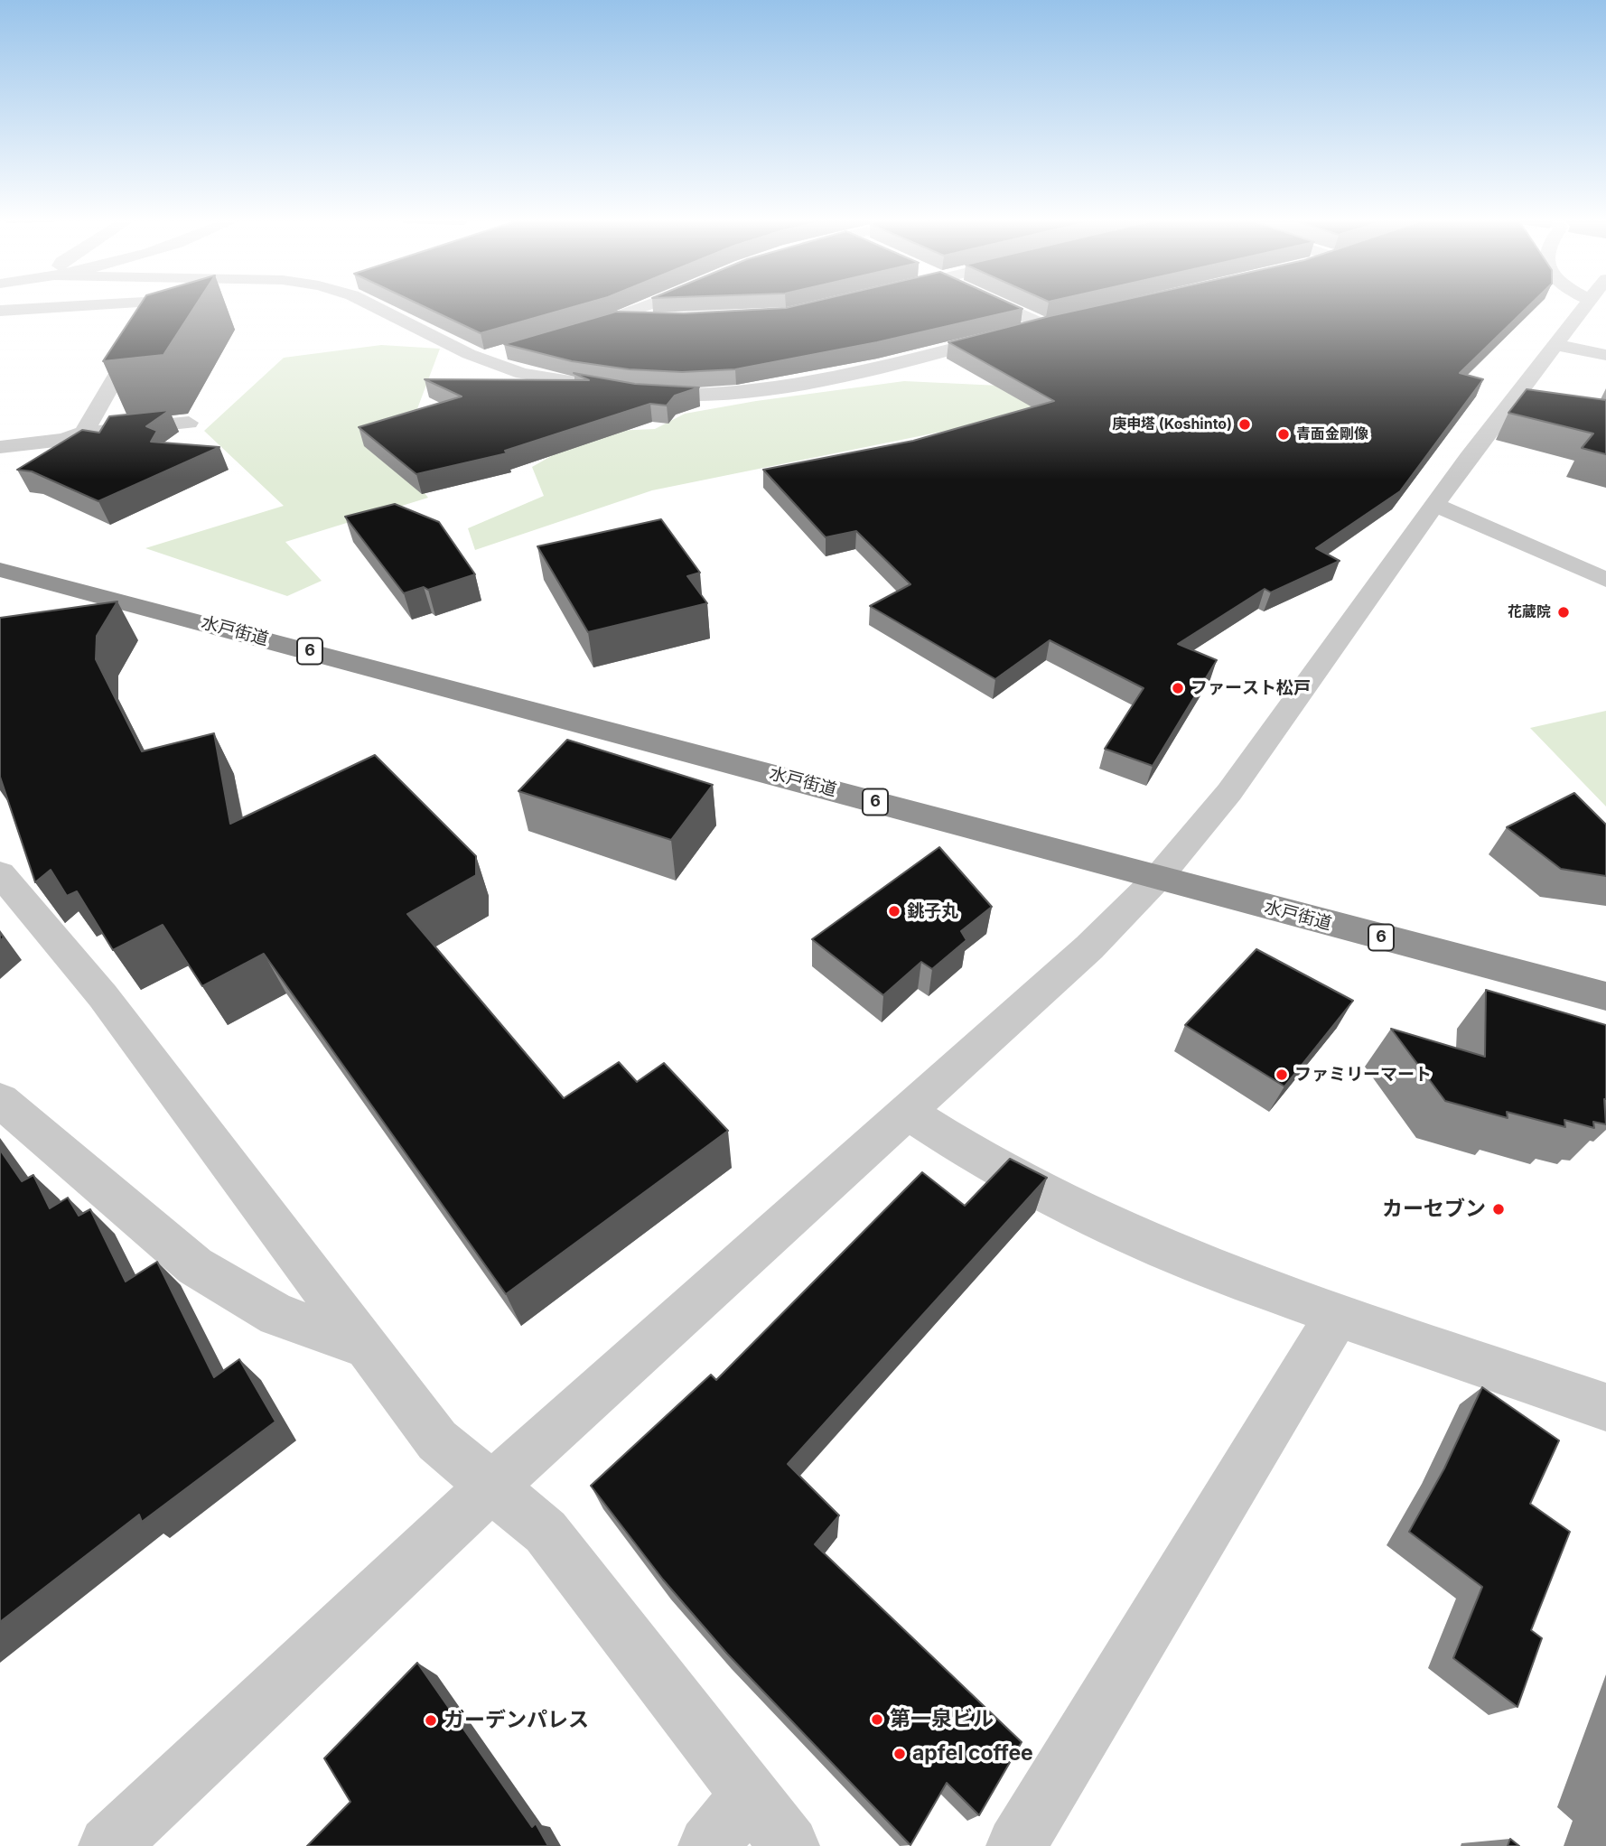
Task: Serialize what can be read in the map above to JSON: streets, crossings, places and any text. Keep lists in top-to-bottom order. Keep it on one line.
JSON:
{"streets":{"highway":["水戸街道","6"]},"places":["庚申塔 (Koshinto)","青面金剛像","花蔵院","ファースト松戸","銚子丸","ファミリーマート","カーセブン","第一泉ビル","ガーデンパレス","apfel coffee"]}
